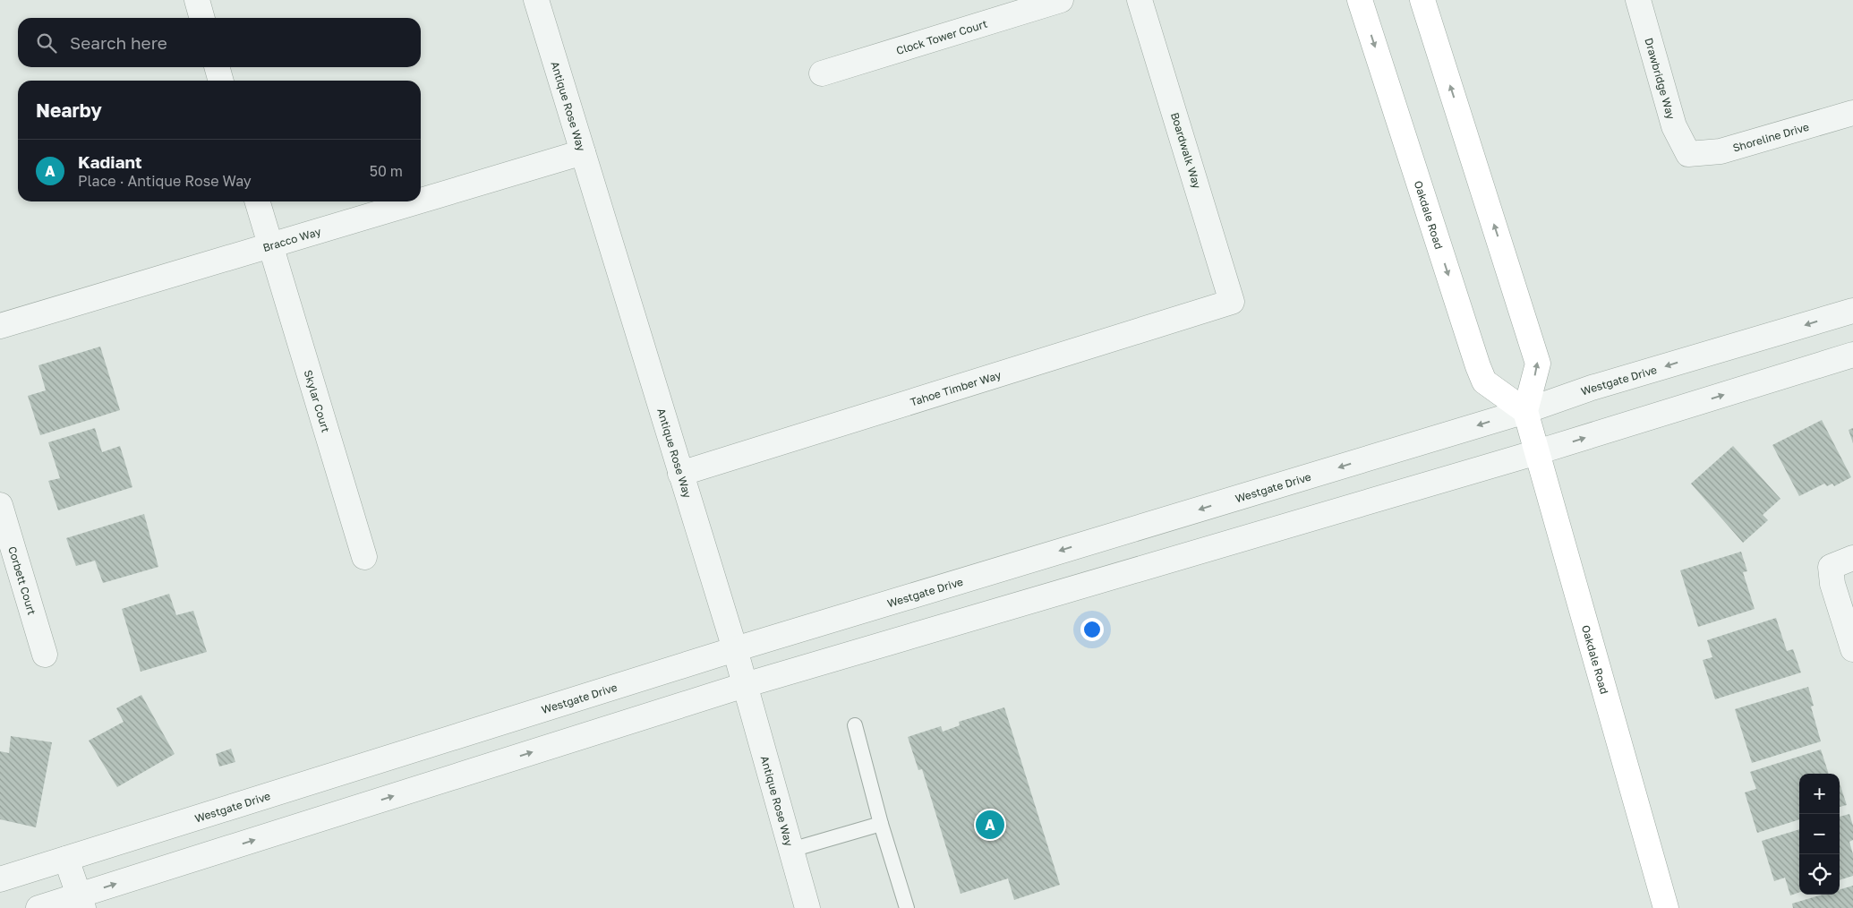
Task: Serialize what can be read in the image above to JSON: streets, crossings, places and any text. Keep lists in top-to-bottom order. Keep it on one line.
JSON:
{"streets":{"main road":["Oakdale Road"],"street":["Clock Tower Court","Drawbridge Way","Antique Rose Way","Shoreline Drive","Boardwalk Way","Bracco Way","Westgate Drive","Tahoe Timber Way","Skylar Court","Corbett Court"]},"crossings":[["Drawbridge Way","Shoreline Drive"],["Antique Rose Way","Bracco Way"],["Antique Rose Way","Westgate Drive"],["Antique Rose Way","Tahoe Timber Way"],["Boardwalk Way","Tahoe Timber Way"],["Oakdale Road","Westgate Drive"],["Bracco Way","Skylar Court"]],"page":{"search":"Search here","heading":"Nearby","list":[{"mark":"A","name":"Kadiant","note":"Place · Antique Rose Way","value":"50 m"}],"map_buttons":["+","−"],"pins":"A"}}
